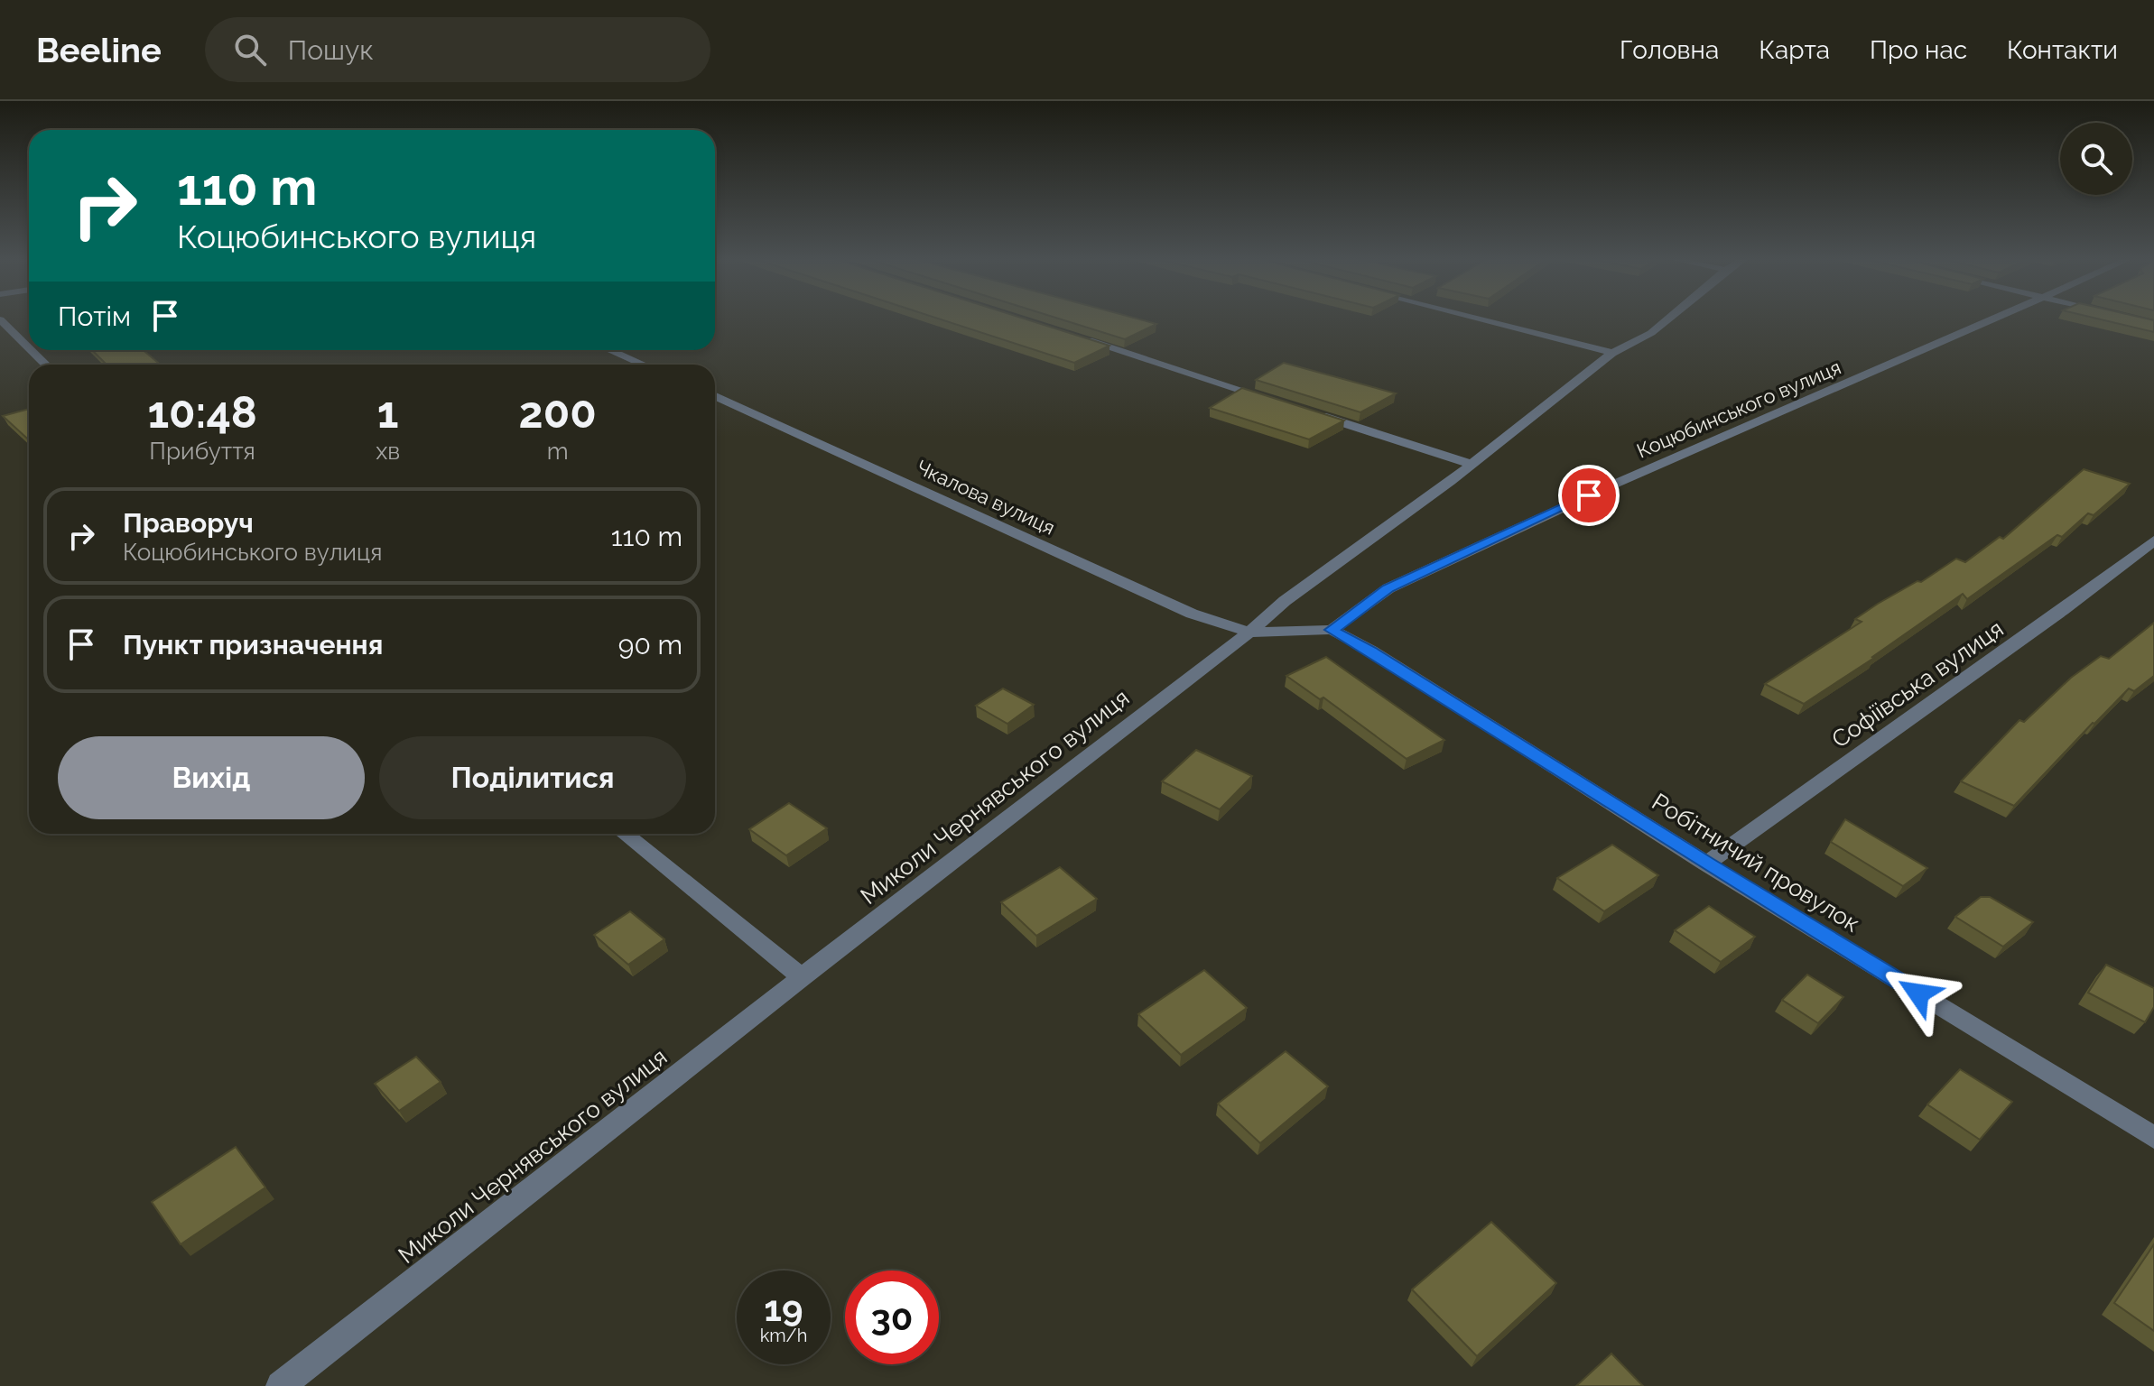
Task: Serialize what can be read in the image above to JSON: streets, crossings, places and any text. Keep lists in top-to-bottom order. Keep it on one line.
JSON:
{"streets":{"street":["Коцюбинського вулиця","Чкалова вулиця","Софіївська вулиця","Миколи Чернявського вулиця","Робітничий провулок"]},"crossings":[["Коцюбинського вулиця","Робітничий провулок"],["Чкалова вулиця","Миколи Чернявського вулиця"],["Софіївська вулиця","Робітничий провулок"]],"page":{"header":"Beeline","search":"Пошук","nav":["Головна","Карта","Про нас","Контакти"],"turn":["110 m","Коцюбинського вулиця"],"then":"Потім","eta":["10:48","Прибуття","1","хв","200","m"],"list":[{"name":"Праворуч","note":"Коцюбинського вулиця","value":"110 m"},{"name":"Пункт призначення","value":"90 m"}],"buttons":["Вихід","Поділитися"],"speed":"19 km/h","limit":"30"}}
